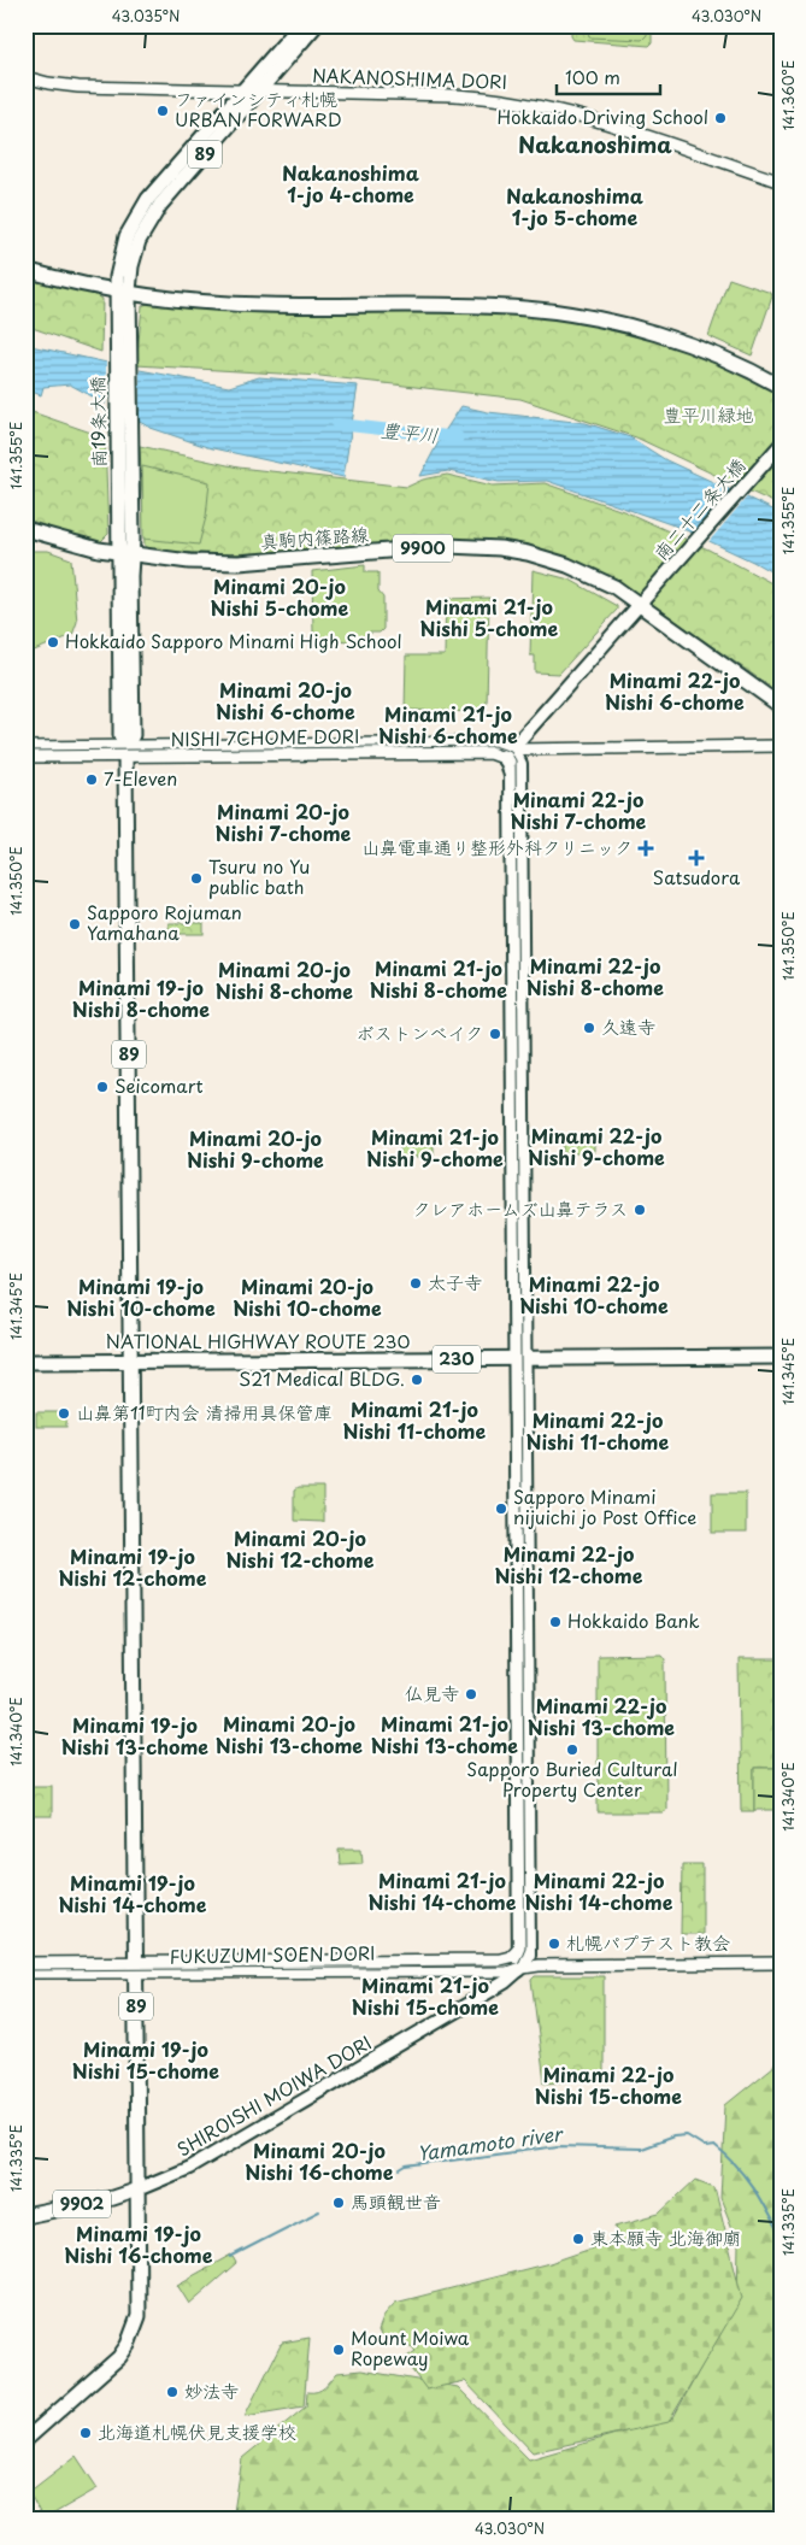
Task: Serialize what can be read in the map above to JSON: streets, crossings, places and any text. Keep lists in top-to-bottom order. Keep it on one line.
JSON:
{"streets":{"main road":["89","南19条大橋","南二十二条大橋","真駒内篠路線","9900","NATIONAL HIGHWAY ROUTE 230","230","SHIROISHI MOIWA DORI","9902"],"street":["NAKANOSHIMA DORI","NISHI 7CHOME DORI","FUKUZUMI SOEN DORI"]},"crossings":[["NAKANOSHIMA DORI","89"],["89","南19条大橋"],["89","真駒内篠路線"],["89","NISHI 7CHOME DORI"],["89","NATIONAL HIGHWAY ROUTE 230"],["89","FUKUZUMI SOEN DORI"],["89","SHIROISHI MOIWA DORI"],["89","9902"],["南19条大橋","真駒内篠路線"],["南二十二条大橋","真駒内篠路線"],["FUKUZUMI SOEN DORI","SHIROISHI MOIWA DORI"],["SHIROISHI MOIWA DORI","9902"]],"districts":["Nakanoshima","Nakanoshima 1-jo 4-chome","Nakanoshima 1-jo 5-chome","Minami 20-jo Nishi 5-chome","Minami 21-jo Nishi 5-chome","Minami 22-jo Nishi 6-chome","Minami 20-jo Nishi 6-chome","Minami 21-jo Nishi 6-chome","Minami 22-jo Nishi 7-chome","Minami 20-jo Nishi 7-chome","Minami 22-jo Nishi 8-chome","Minami 21-jo Nishi 8-chome","Minami 20-jo Nishi 8-chome","Minami 19-jo Nishi 8-chome","Minami 22-jo Nishi 9-chome","Minami 21-jo Nishi 9-chome","Minami 20-jo Nishi 9-chome","Minami 22-jo Nishi 10-chome","Minami 19-jo Nishi 10-chome","Minami 20-jo Nishi 10-chome","Minami 21-jo Nishi 11-chome","Minami 22-jo Nishi 11-chome","Minami 20-jo Nishi 12-chome","Minami 22-jo Nishi 12-chome","Minami 19-jo Nishi 12-chome","Minami 22-jo Nishi 13-chome","Minami 20-jo Nishi 13-chome","Minami 21-jo Nishi 13-chome","Minami 19-jo Nishi 13-chome","Minami 21-jo Nishi 14-chome","Minami 22-jo Nishi 14-chome","Minami 19-jo Nishi 14-chome","Minami 21-jo Nishi 15-chome","Minami 19-jo Nishi 15-chome","Minami 22-jo Nishi 15-chome","Minami 20-jo Nishi 16-chome","Minami 19-jo Nishi 16-chome"],"water":["豊平川","Yamamoto river"],"parks":["豊平川緑地"],"places":{"other":["ファインシティ札幌 URBAN FORWARD","Hokkaido Driving School","Hokkaido Sapporo Minami High School","7-Eleven","Tsuru no Yu public bath","Sapporo Rojuman Yamahana","久遠寺","ボストンベイク","Seicomart","クレアホームズ山鼻テラス","太子寺","S21 Medical BLDG.","山鼻第11町内会 清掃用具保管庫","Sapporo Minami nijuichi jo Post Office","Hokkaido Bank","仏見寺","Sapporo Buried Cultural Property Center","札幌パプテスト教会","馬頭観世音","東本願寺 北海御廟","Mount Moiwa Ropeway","妙法寺","北海道札幌伏見支援学校"],"health":["山鼻電車通り整形外科クリニック","Satsudora"]},"scale_bar":"100 m","coordinates":["43.035°N","43.030°N","141.360°E","141.355°E","141.350°E","141.345°E","141.340°E","141.335°E"]}
